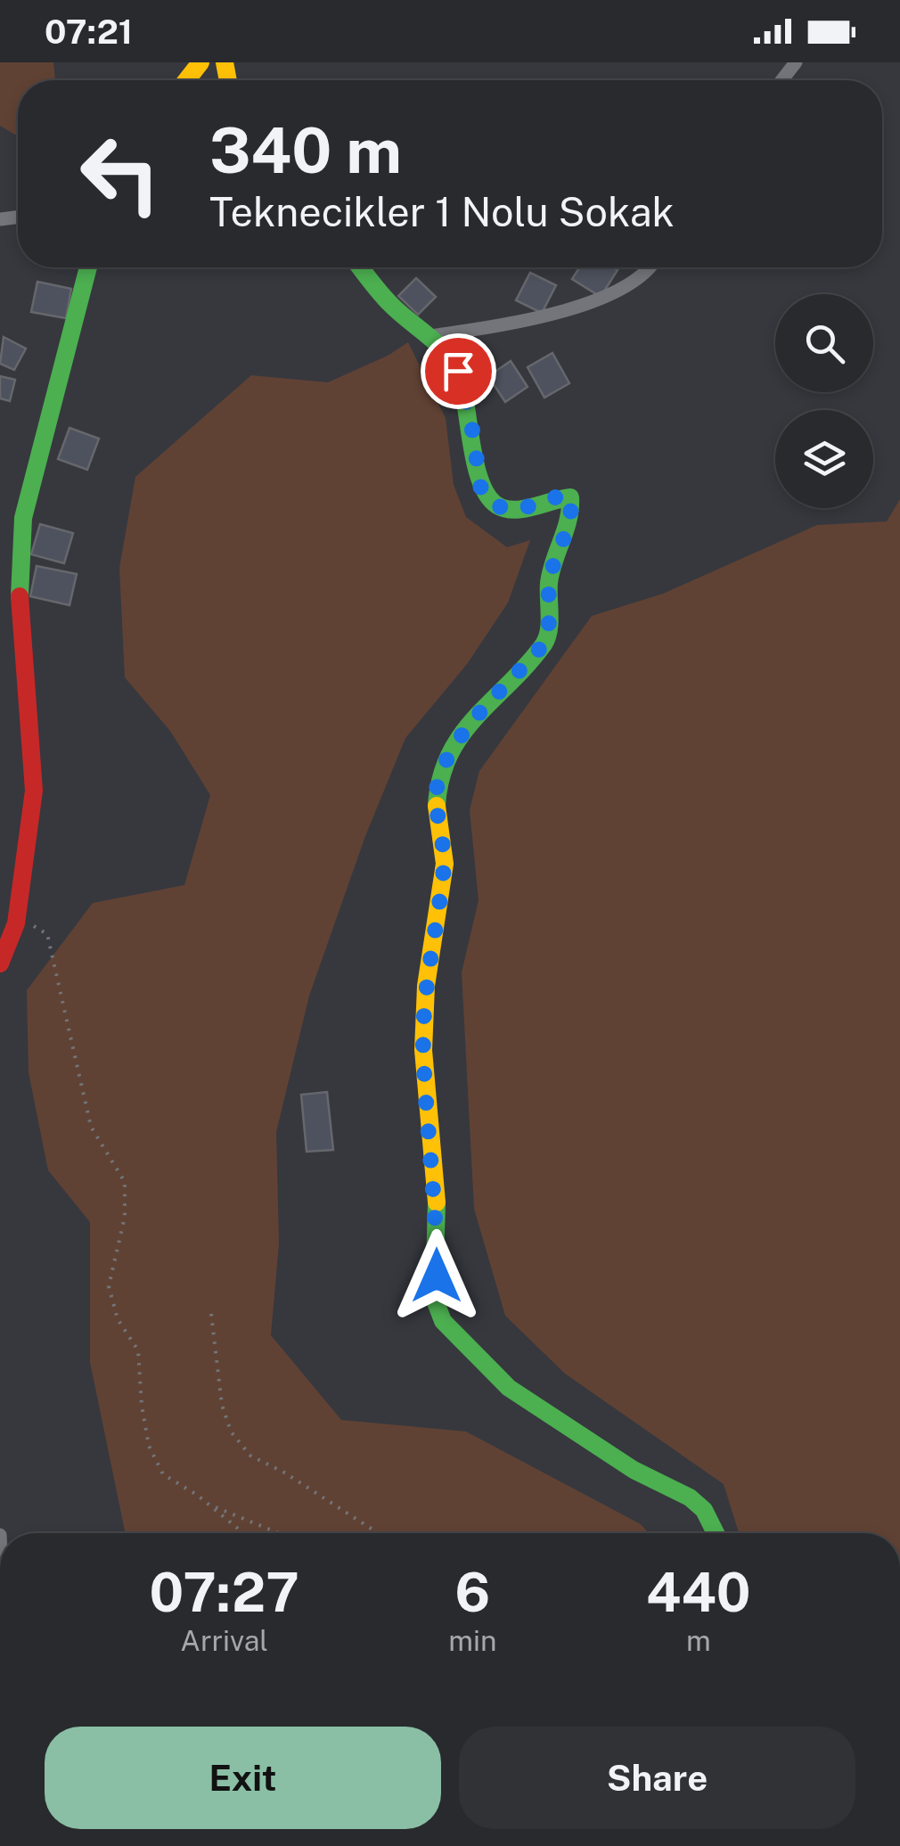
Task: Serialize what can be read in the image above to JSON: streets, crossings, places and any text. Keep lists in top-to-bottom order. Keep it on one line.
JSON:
{"page":{"status":"07:21","turn":["340 m","Teknecikler 1 Nolu Sokak"],"eta":["07:27","Arrival","6","min","440","m"],"buttons":["Exit","Share"]}}
